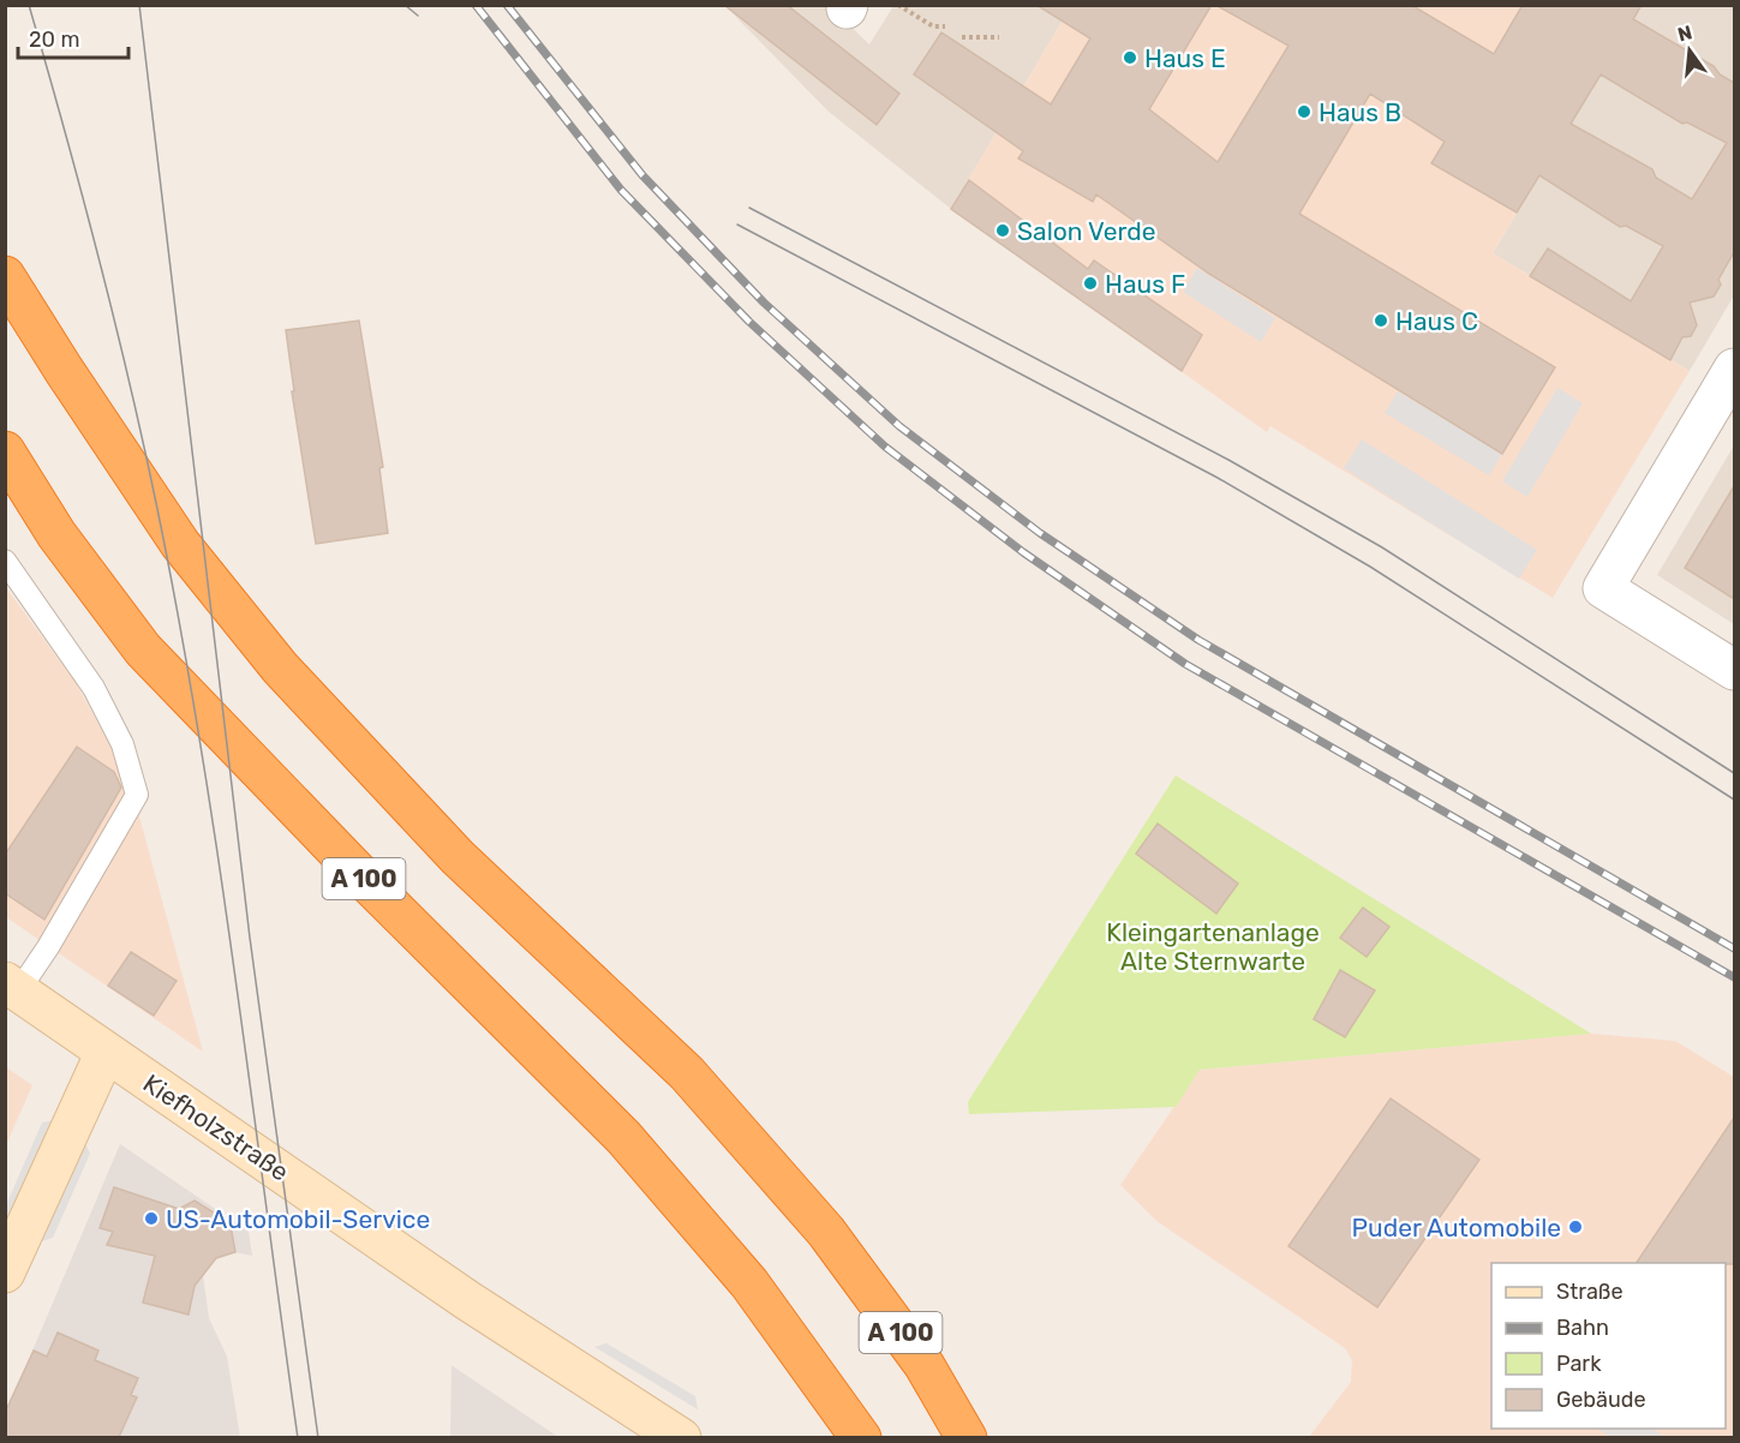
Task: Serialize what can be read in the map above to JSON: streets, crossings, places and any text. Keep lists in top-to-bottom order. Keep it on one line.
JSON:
{"streets":{"highway":["A 100"],"street":["Kiefholzstraße"]},"parks":["Kleingartenanlage Alte Sternwarte"],"places":["Haus E","Haus B","Salon Verde","Haus F","Haus C","US-Automobil-Service","Puder Automobile"],"legend":["Straße","Bahn","Park","Gebäude"],"scale_bar":"20 m","north":"top"}
